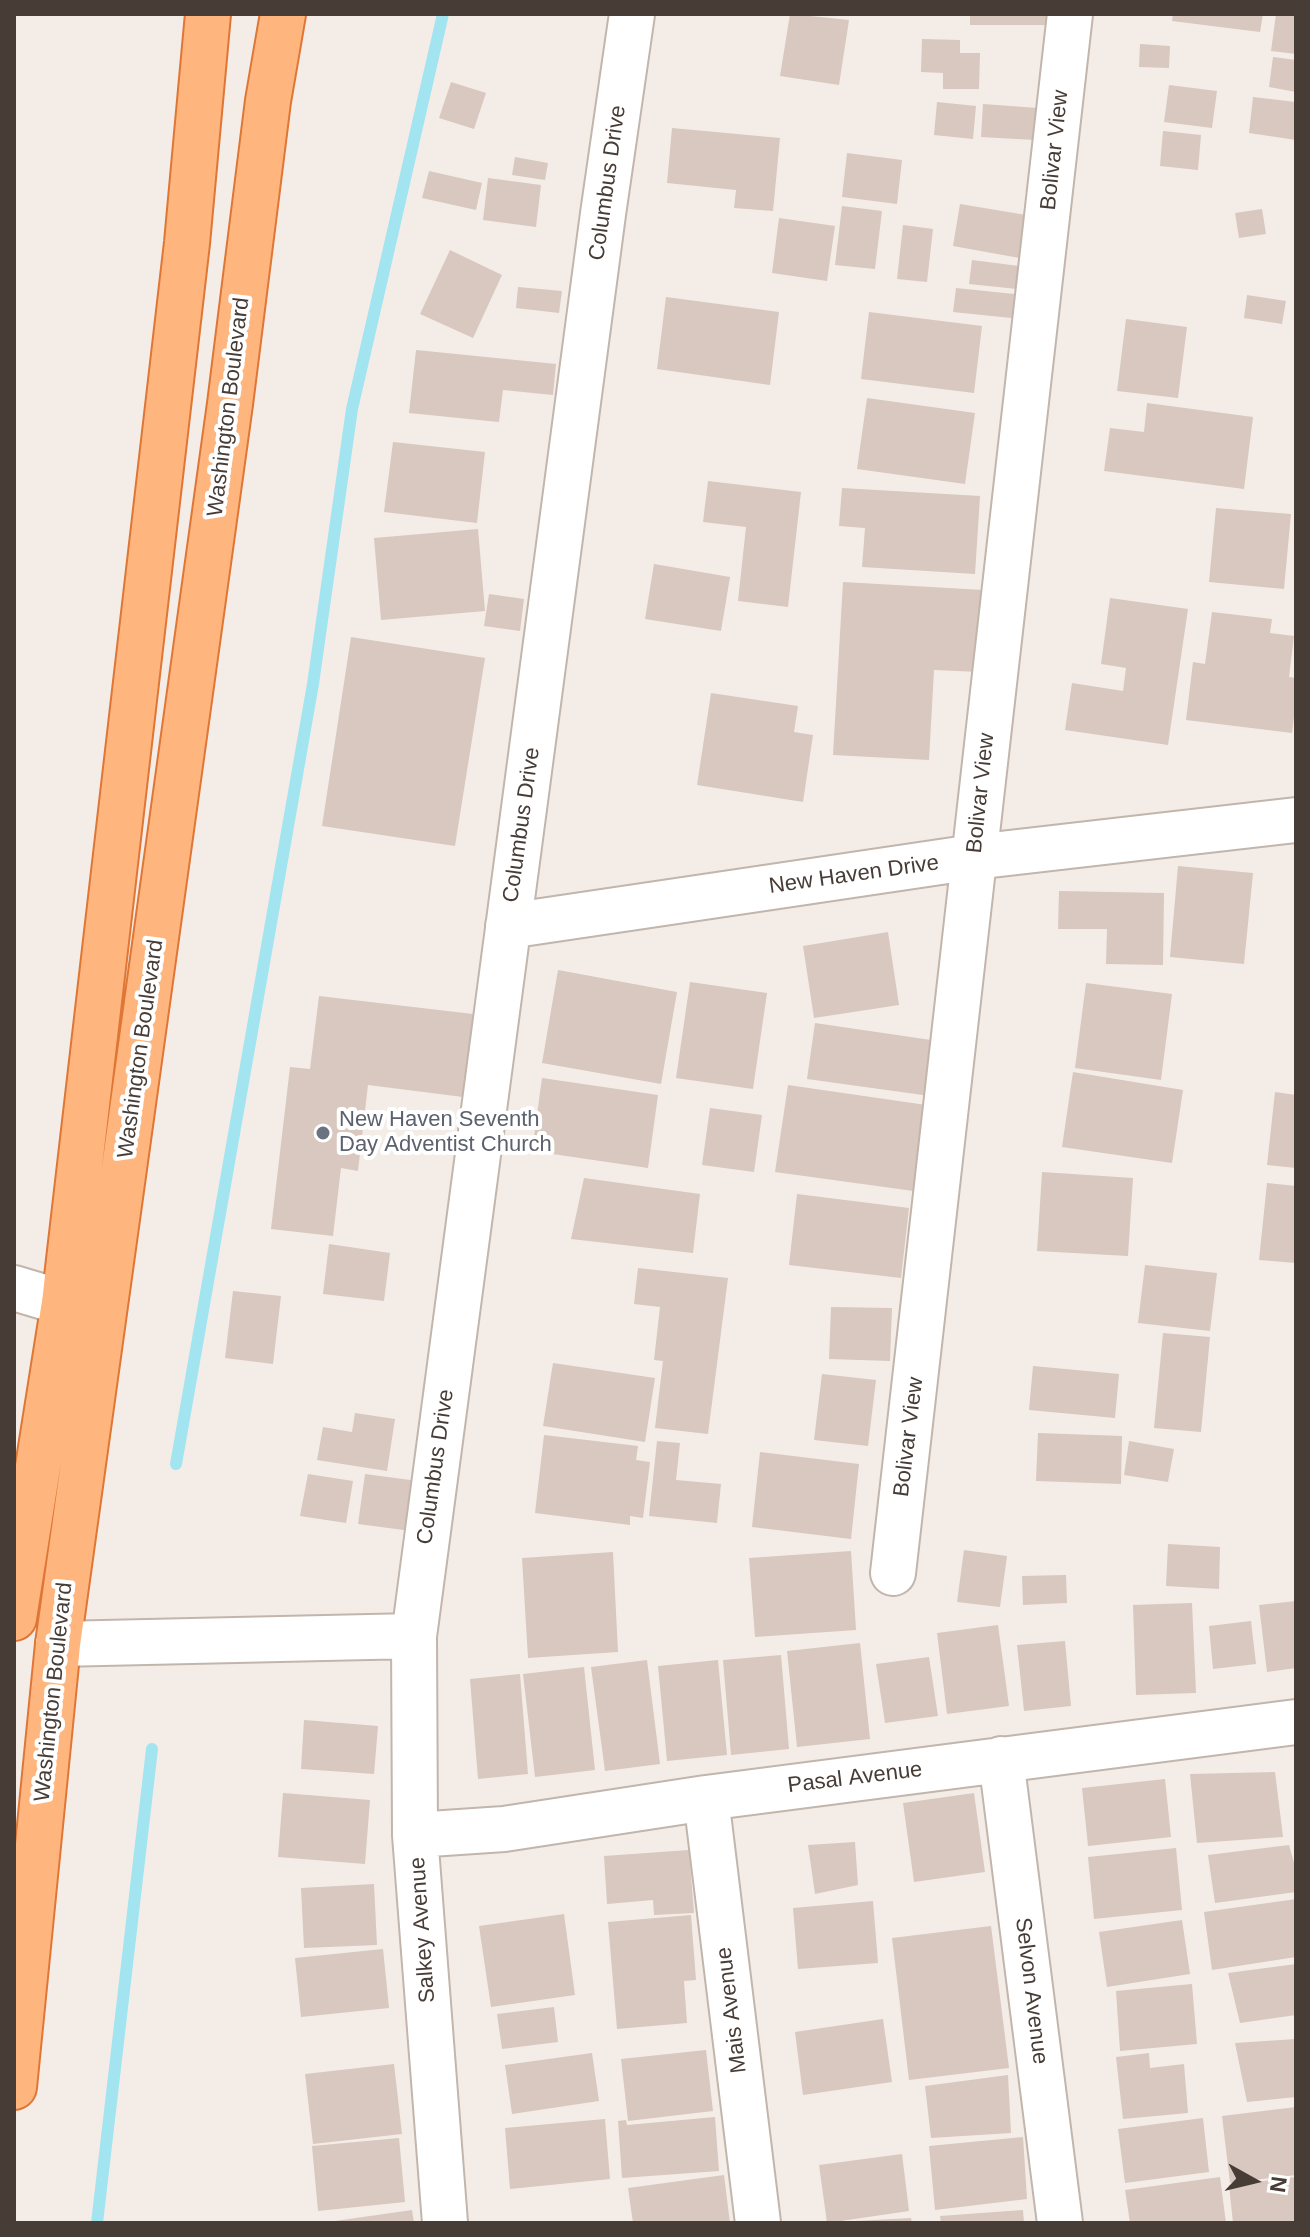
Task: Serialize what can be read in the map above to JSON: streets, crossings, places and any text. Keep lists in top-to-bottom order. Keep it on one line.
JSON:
{"streets":{"highway":["Washington Boulevard"],"street":["Bolivar View","Columbus Drive","New Haven Drive","Pasal Avenue","Salkey Avenue","Selvon Avenue","Mais Avenue"]},"crossings":[["Bolivar View","New Haven Drive"],["Columbus Drive","New Haven Drive"],["Columbus Drive","Salkey Avenue"],["Pasal Avenue","Salkey Avenue"],["Pasal Avenue","Selvon Avenue"],["Pasal Avenue","Mais Avenue"]],"places":["New Haven Seventh Day Adventist Church"],"north":"right"}
